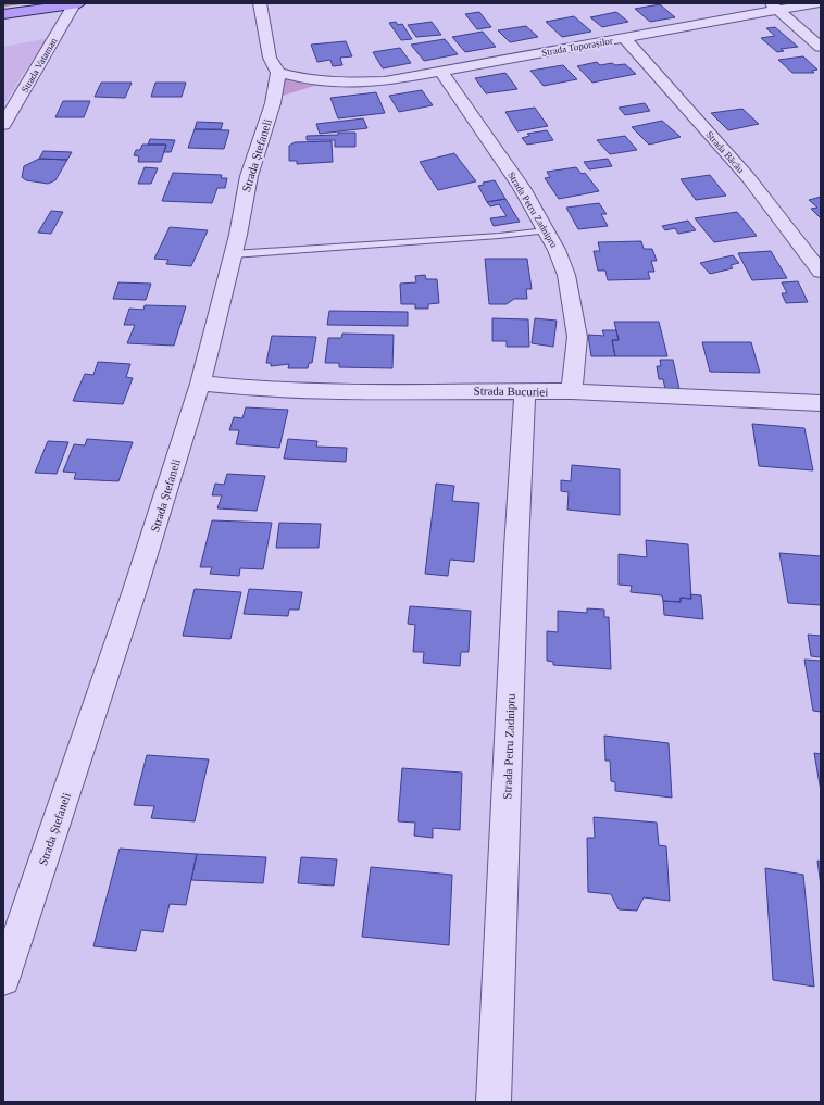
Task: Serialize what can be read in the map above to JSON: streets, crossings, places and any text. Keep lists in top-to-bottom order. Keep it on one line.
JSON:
{"streets":{"street":["Strada Toporașilor","Strada Vataman","Strada Băcău","Strada Ștefaneli","Strada Petru Zadnipru","Strada Bucuriei"]},"crossings":[["Strada Toporașilor","Strada Băcău"],["Strada Toporașilor","Strada Ștefaneli"],["Strada Toporașilor","Strada Petru Zadnipru"],["Strada Ștefaneli","Strada Bucuriei"],["Strada Petru Zadnipru","Strada Bucuriei"]]}
